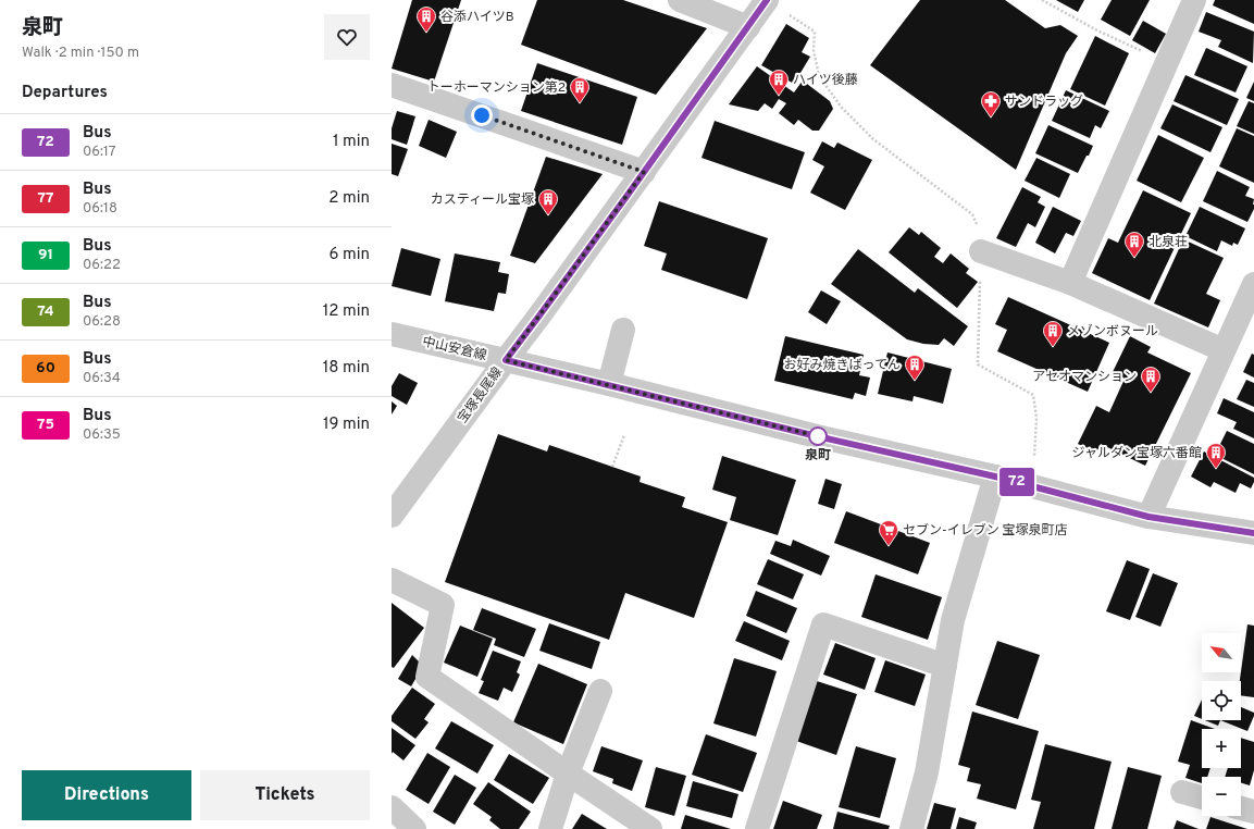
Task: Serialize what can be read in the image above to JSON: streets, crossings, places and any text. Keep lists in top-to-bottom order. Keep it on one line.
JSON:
{"streets":{"street":["中山安倉線","宝塚長尾線"]},"crossings":[["中山安倉線","宝塚長尾線"]],"places":{"building":["谷添ハイツB","ハイツ後藤","トーホーマンション第2","カスティール宝塚","北泉荘","メゾンボヌール","お好み焼きばってん","アセオマンション","ジャルダン宝塚六番館"],"pharmacy":["サンドラッグ"],"other":["泉町"],"supermarket":["セブン-イレブン 宝塚泉町店"]},"lines":["bus line 72"],"north":"top left","page":{"heading":[["泉町","Walk · 2 min · 150 m"],"Departures"],"on_map":"72","list":[{"mark":"72","name":"Bus","note":"06:17","value":"1 min"},{"mark":"77","name":"Bus","note":"06:18","value":"2 min"},{"mark":"91","name":"Bus","note":"06:22","value":"6 min"},{"mark":"74","name":"Bus","note":"06:28","value":"12 min"},{"mark":"60","name":"Bus","note":"06:34","value":"18 min"},{"mark":"75","name":"Bus","note":"06:35","value":"19 min"}],"map_buttons":["+","−"],"buttons":["Directions","Tickets"]}}
